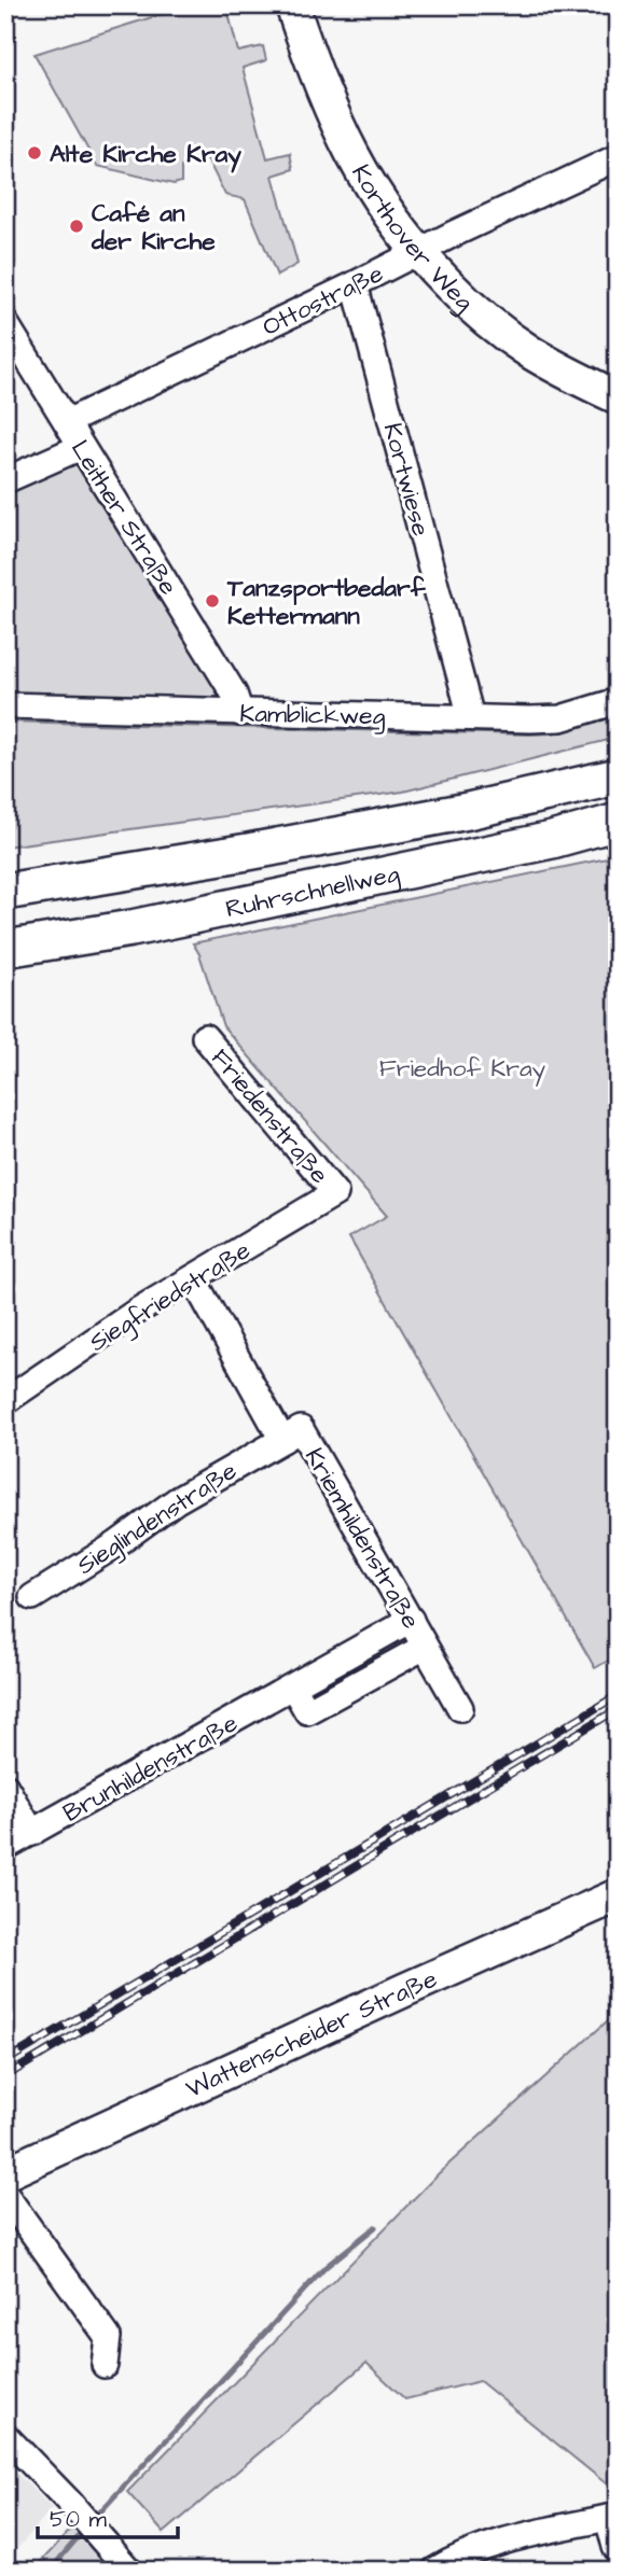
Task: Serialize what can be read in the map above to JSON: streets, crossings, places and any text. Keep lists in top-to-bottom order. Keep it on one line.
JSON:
{"streets":{"highway":["Ruhrschnellweg"],"main road":["Korthover Weg","Wattenscheider Straße"],"street":["Ottostraße","Kortwiese","Leither Straße","Kamblickweg","Friedenstraße","Siegfriedstraße","Sieglindenstraße","Kriemhildenstraße","Brunhildenstraße"]},"crossings":[["Korthover Weg","Ottostraße"],["Ottostraße","Kortwiese"],["Ottostraße","Leither Straße"],["Kortwiese","Kamblickweg"],["Leither Straße","Kamblickweg"],["Friedenstraße","Siegfriedstraße"],["Siegfriedstraße","Kriemhildenstraße"],["Sieglindenstraße","Kriemhildenstraße"],["Kriemhildenstraße","Brunhildenstraße"]],"parks":["Friedhof Kray"],"places":["Alte Kirche Kray","Café an der Kirche","Tanzsportbedarf Kettermann"],"scale_bar":"50 m"}
